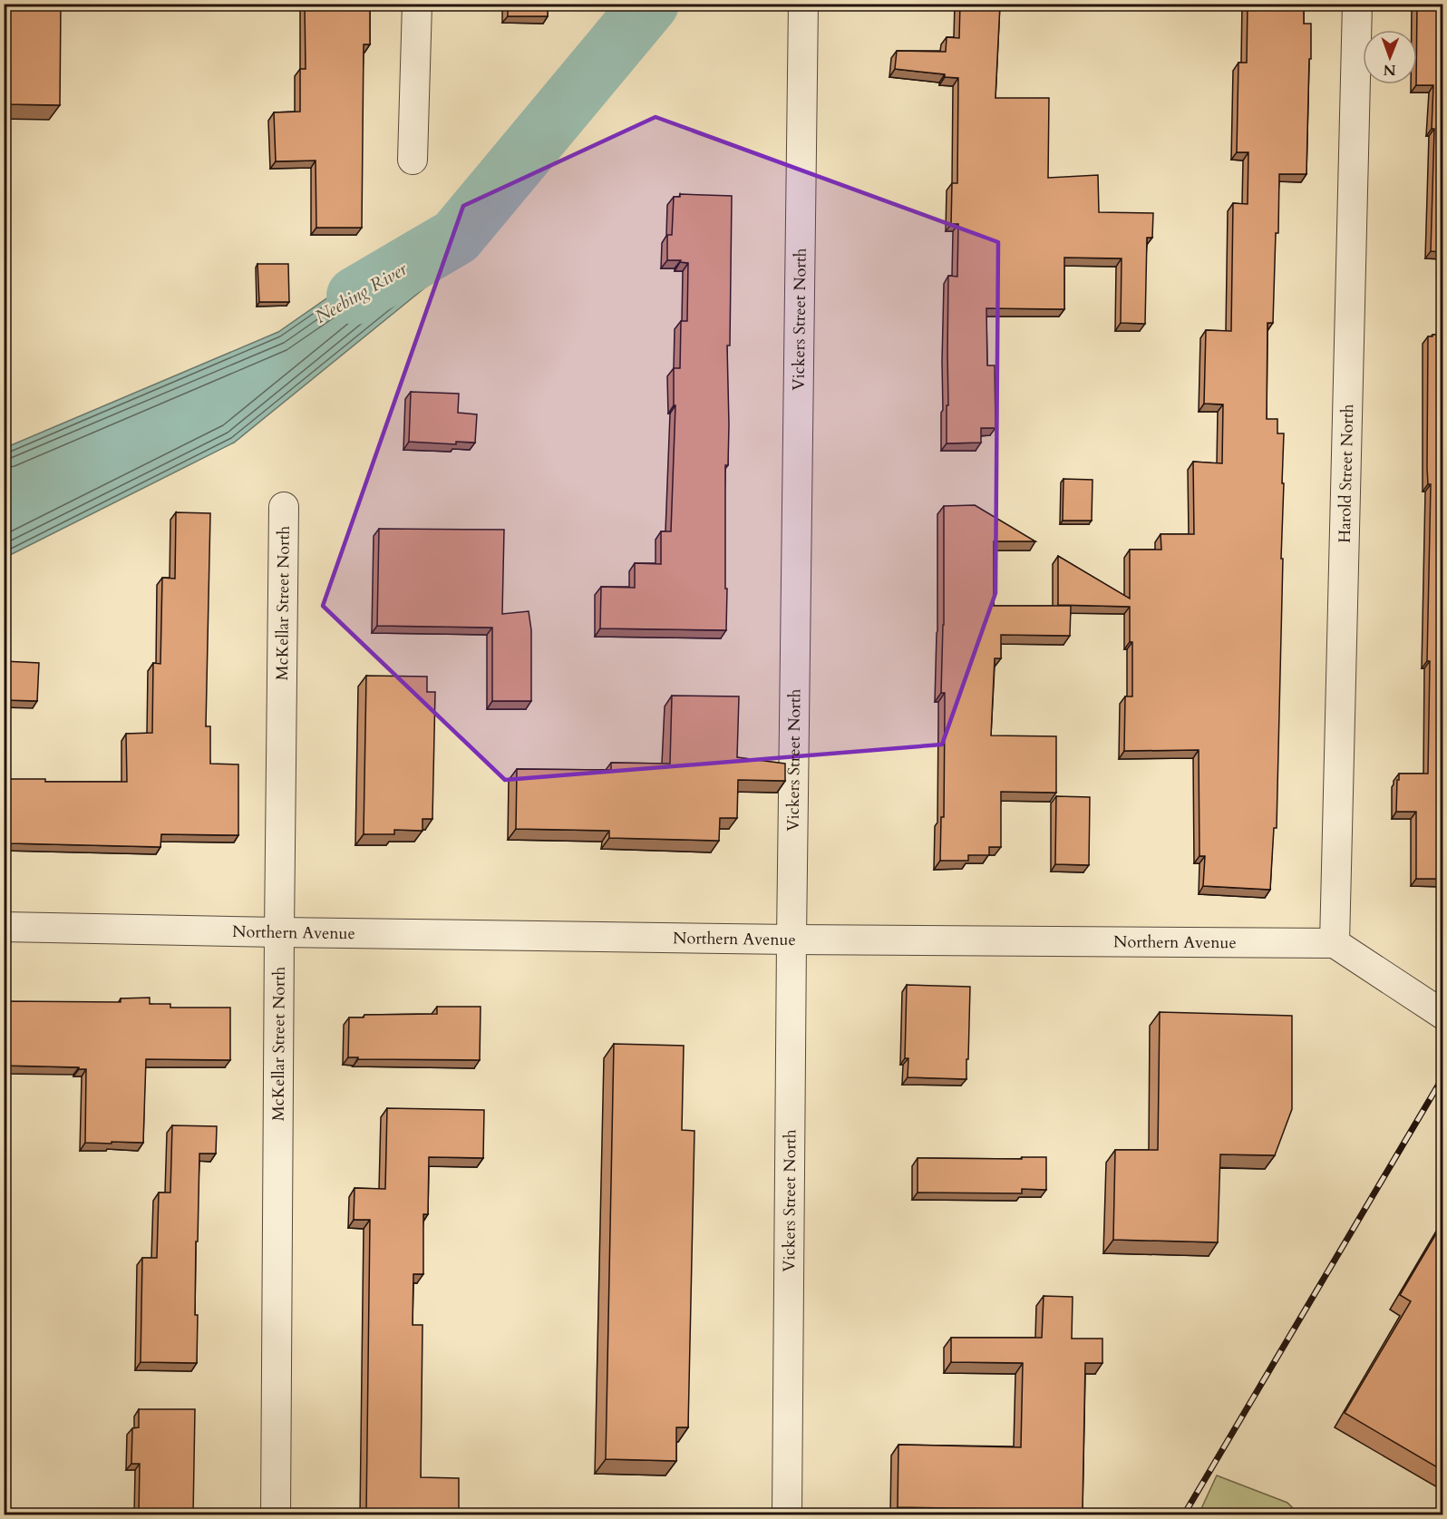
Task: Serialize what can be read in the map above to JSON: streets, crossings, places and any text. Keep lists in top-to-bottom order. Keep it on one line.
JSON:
{"streets":{"street":["Vickers Street North","Harold Street North","McKellar Street North","Northern Avenue"]},"crossings":[["Vickers Street North","Northern Avenue"],["Harold Street North","Northern Avenue"],["McKellar Street North","Northern Avenue"]],"water":["Neebing River"],"north":"bottom"}
